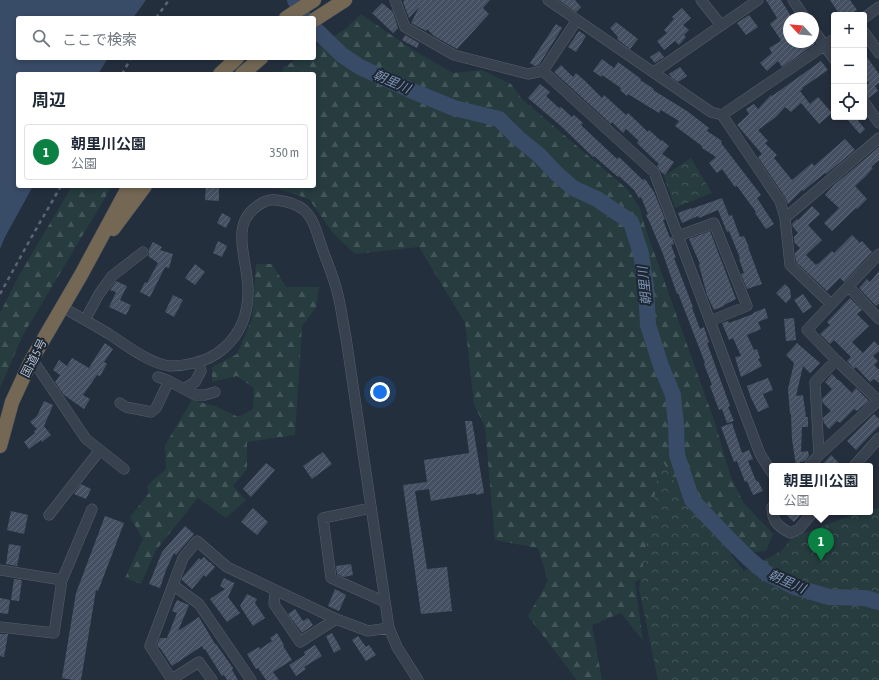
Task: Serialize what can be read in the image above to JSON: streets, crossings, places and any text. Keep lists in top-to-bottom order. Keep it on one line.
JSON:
{"streets":{"highway":["国道5号"]},"water":["朝里川"],"north":"top left","page":{"map_buttons":["+","−"],"search":"ここで検索","heading":"周辺","list":[{"mark":"1","name":"朝里川公園","note":"公園","value":"350 m"}],"popup":["朝里川公園","公園"],"pins":"1"}}
